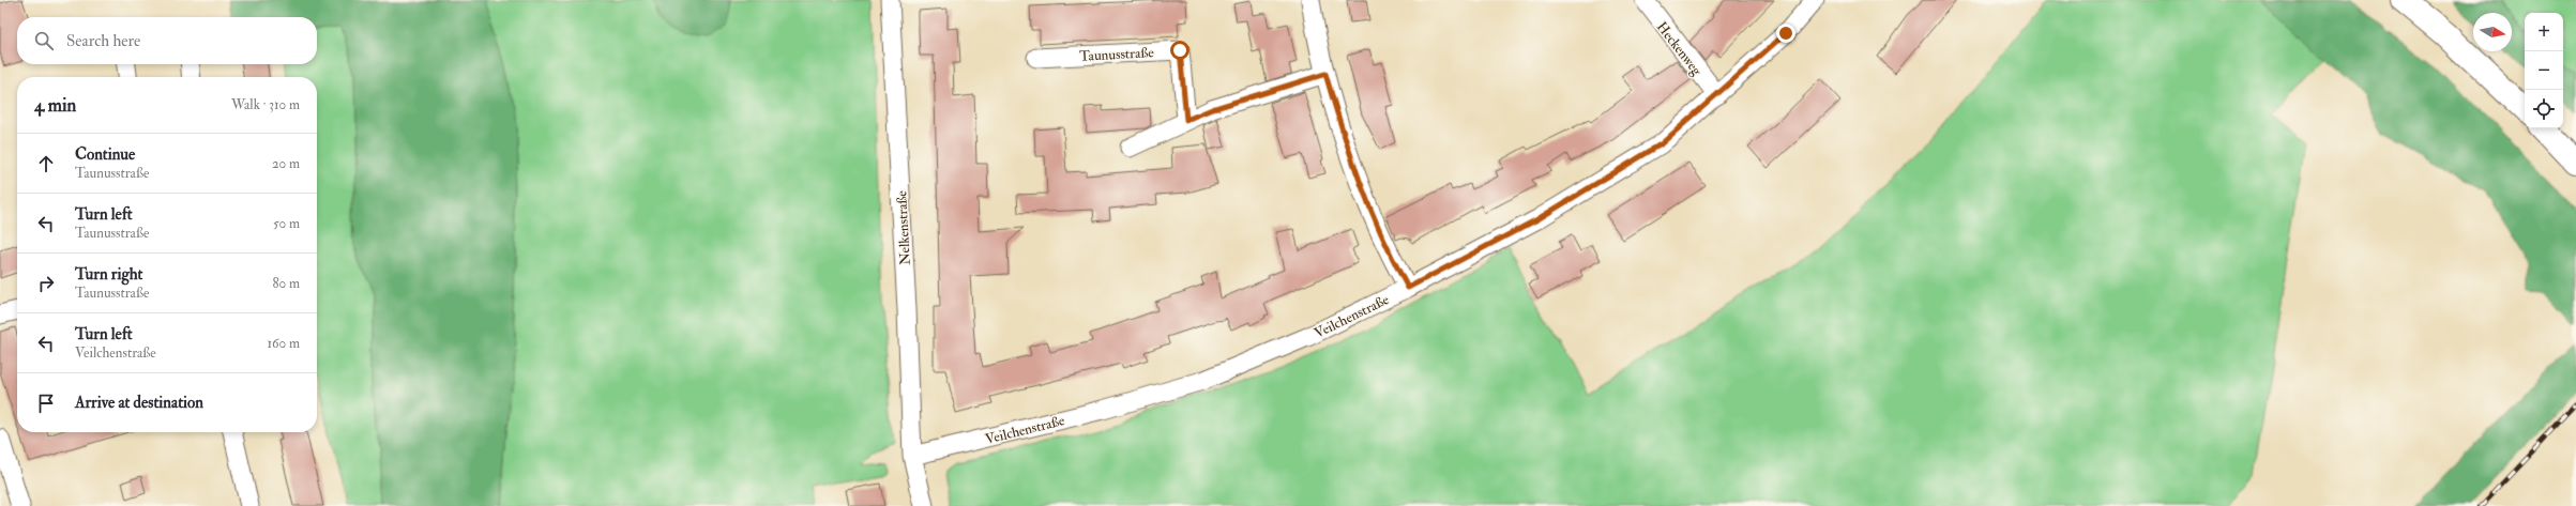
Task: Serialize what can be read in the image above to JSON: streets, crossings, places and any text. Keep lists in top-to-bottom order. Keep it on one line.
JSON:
{"streets":{"street":["Heckenweg","Taunusstraße","Nelkenstraße","Veilchenstraße"]},"crossings":[["Heckenweg","Veilchenstraße"],["Nelkenstraße","Veilchenstraße"]],"north":"right","page":{"map_buttons":["+","−"],"search":"Search here","heading":["4 min","Walk · 310 m"],"list":[["Continue","Taunusstraße","20 m"],["Turn left","Taunusstraße","50 m"],["Turn right","Taunusstraße","80 m"],["Turn left","Veilchenstraße","160 m"],"Arrive at destination"]}}
